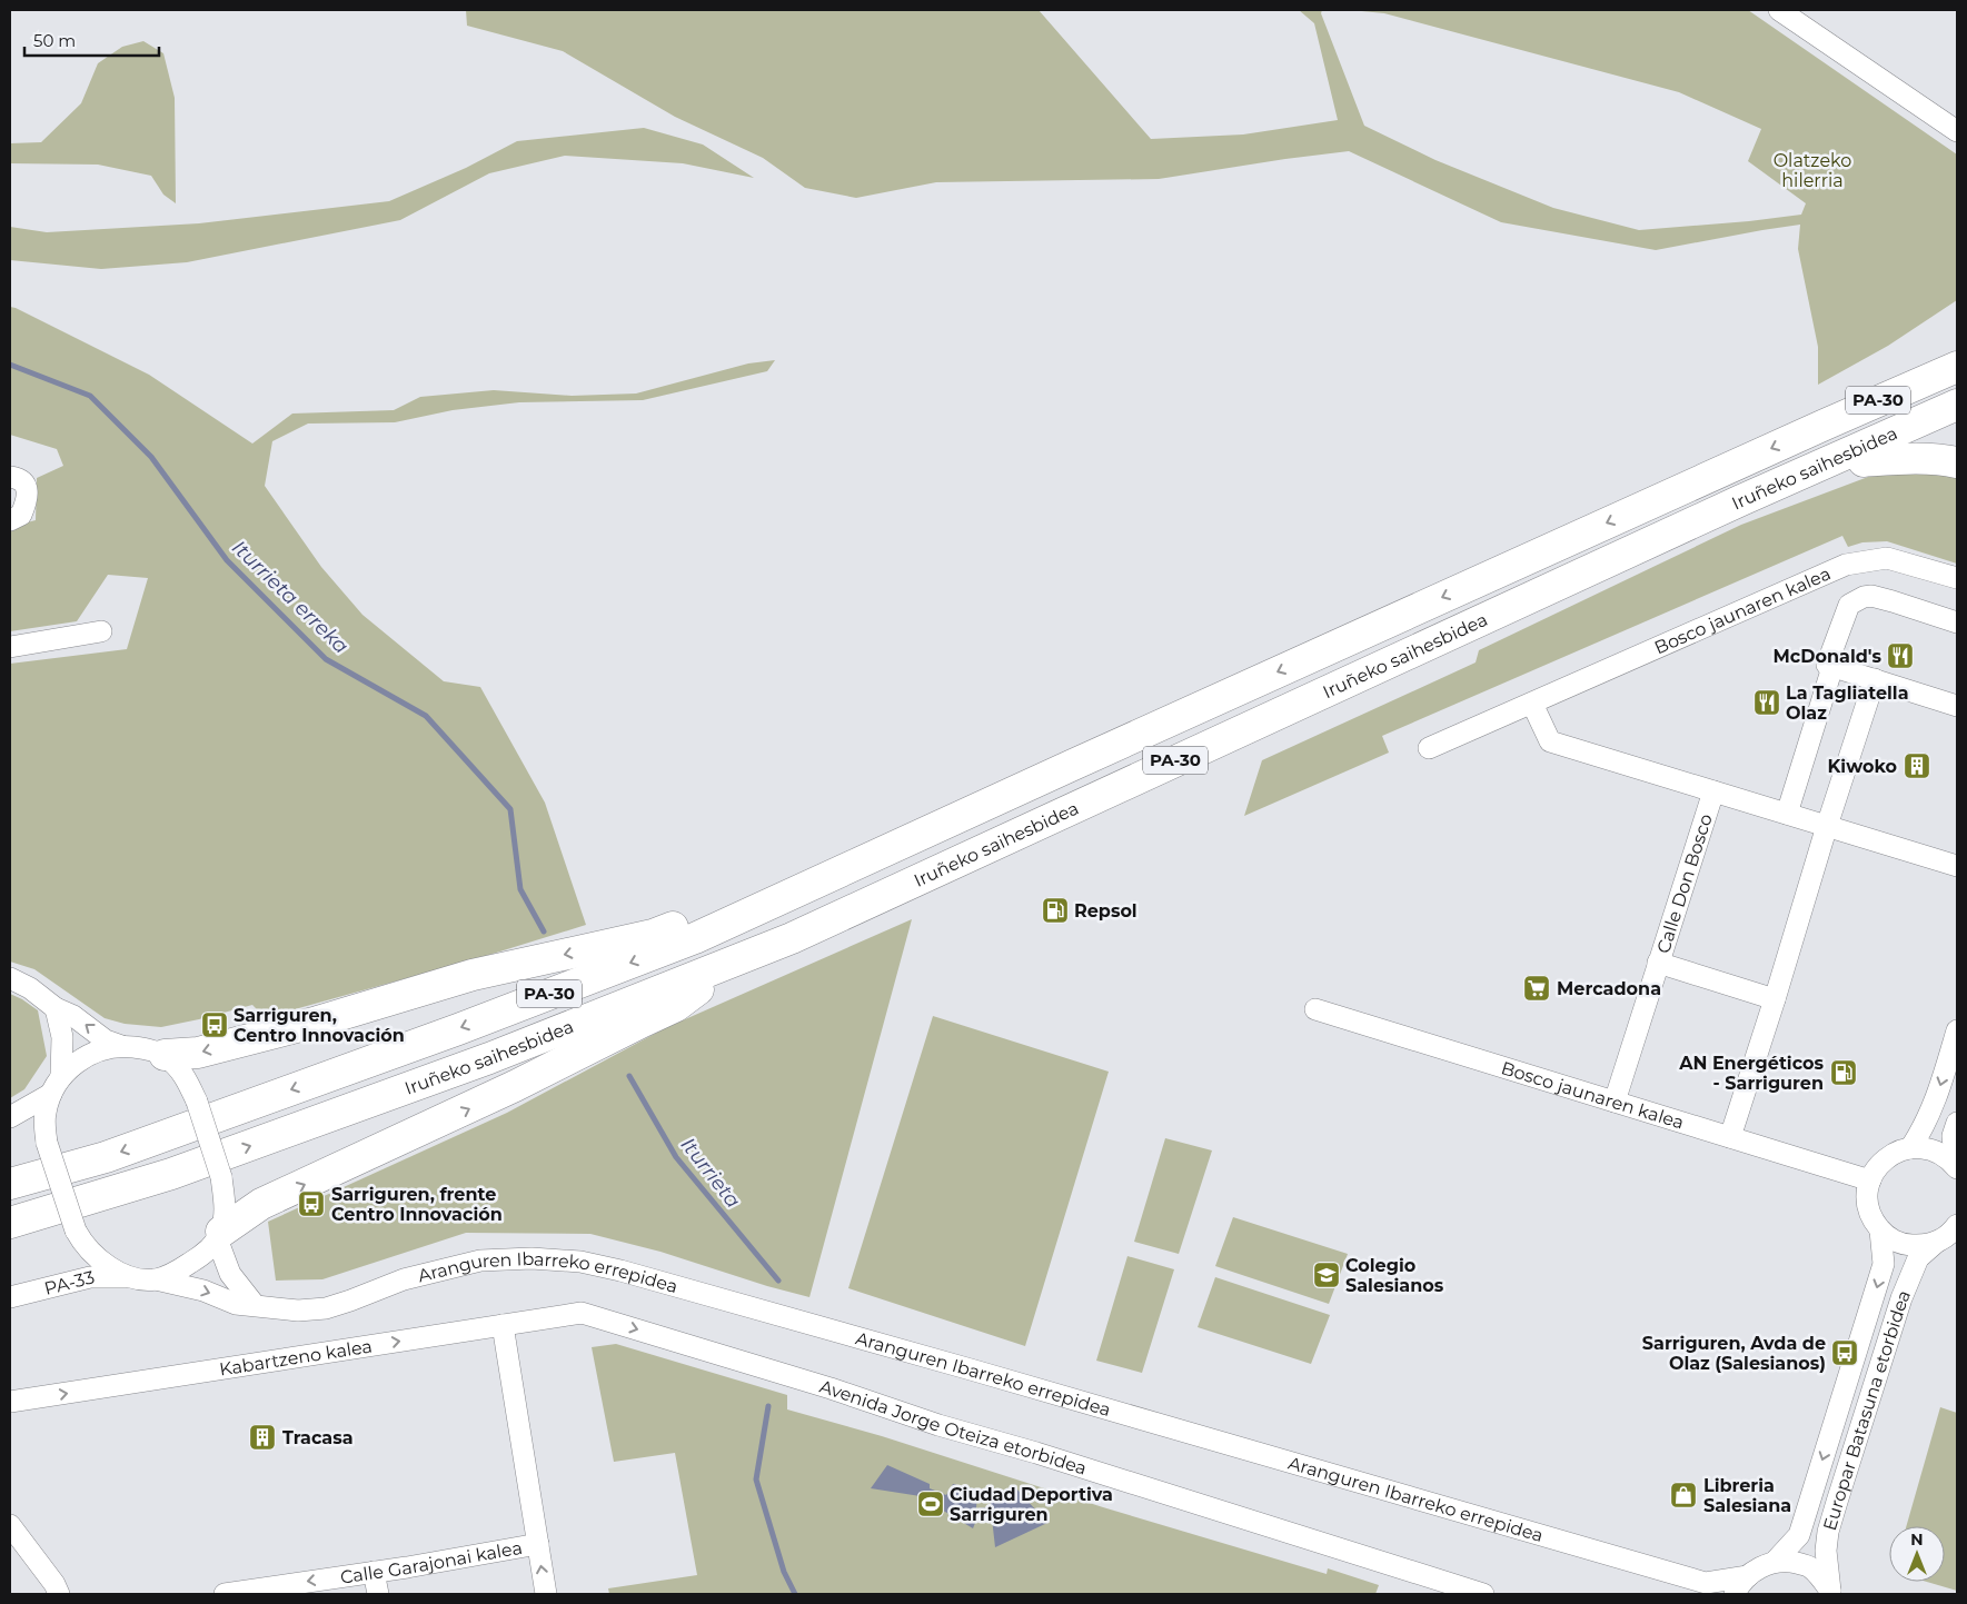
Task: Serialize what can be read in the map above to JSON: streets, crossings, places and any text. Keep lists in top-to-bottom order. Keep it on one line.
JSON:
{"streets":{"highway":["PA-30","Iruñeko saihesbidea"],"street":["Bosco jaunaren kalea","Calle Don Bosco","PA-33","Aranguren Ibarreko errepidea","Kabartzeno kalea","Europar Batasuna etorbidea","Avenida Jorge Oteiza etorbidea","Calle Garajonai kalea"]},"crossings":[["Bosco jaunaren kalea","Calle Don Bosco"],["PA-33","Aranguren Ibarreko errepidea"],["Kabartzeno kalea","Avenida Jorge Oteiza etorbidea"],["Kabartzeno kalea","Calle Garajonai kalea"]],"one_way":["Kabartzeno kalea","Avenida Jorge Oteiza etorbidea"],"water":["Iturrieta erreka","Iturrieta"],"parks":["Olatzeko hilerria"],"places":{"restaurant":["McDonald's","La Tagliatella Olaz"],"building":["Kiwoko","Tracasa"],"fuel station":["Repsol","AN Energéticos - Sarriguren"],"supermarket":["Mercadona"],"bus stop":["Sarriguren, Centro Innovación","Sarriguren, frente Centro Innovación","Sarriguren, Avda de Olaz (Salesianos)"],"school or university":["Colegio Salesianos"],"shop":["Libreria Salesiana"],"sports":["Ciudad Deportiva Sarriguren"]},"scale_bar":"50 m","north":"top"}
